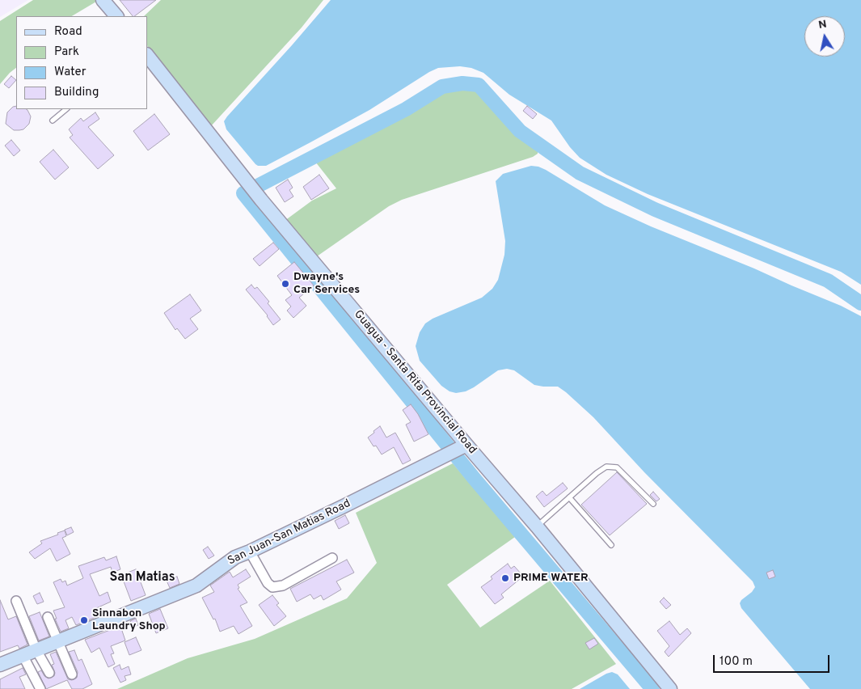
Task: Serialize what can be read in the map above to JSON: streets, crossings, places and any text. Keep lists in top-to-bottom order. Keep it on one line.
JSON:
{"streets":{"main road":["Guagua - Santa Rita Provincial Road","San Juan-San Matias Road"]},"crossings":[["Guagua - Santa Rita Provincial Road","San Juan-San Matias Road"]],"districts":["San Matias"],"places":["Dwayne's Car Services","PRIME WATER","Sinnabon Laundry Shop"],"legend":["Road","Park","Water","Building"],"scale_bar":"100 m","north":"top"}
